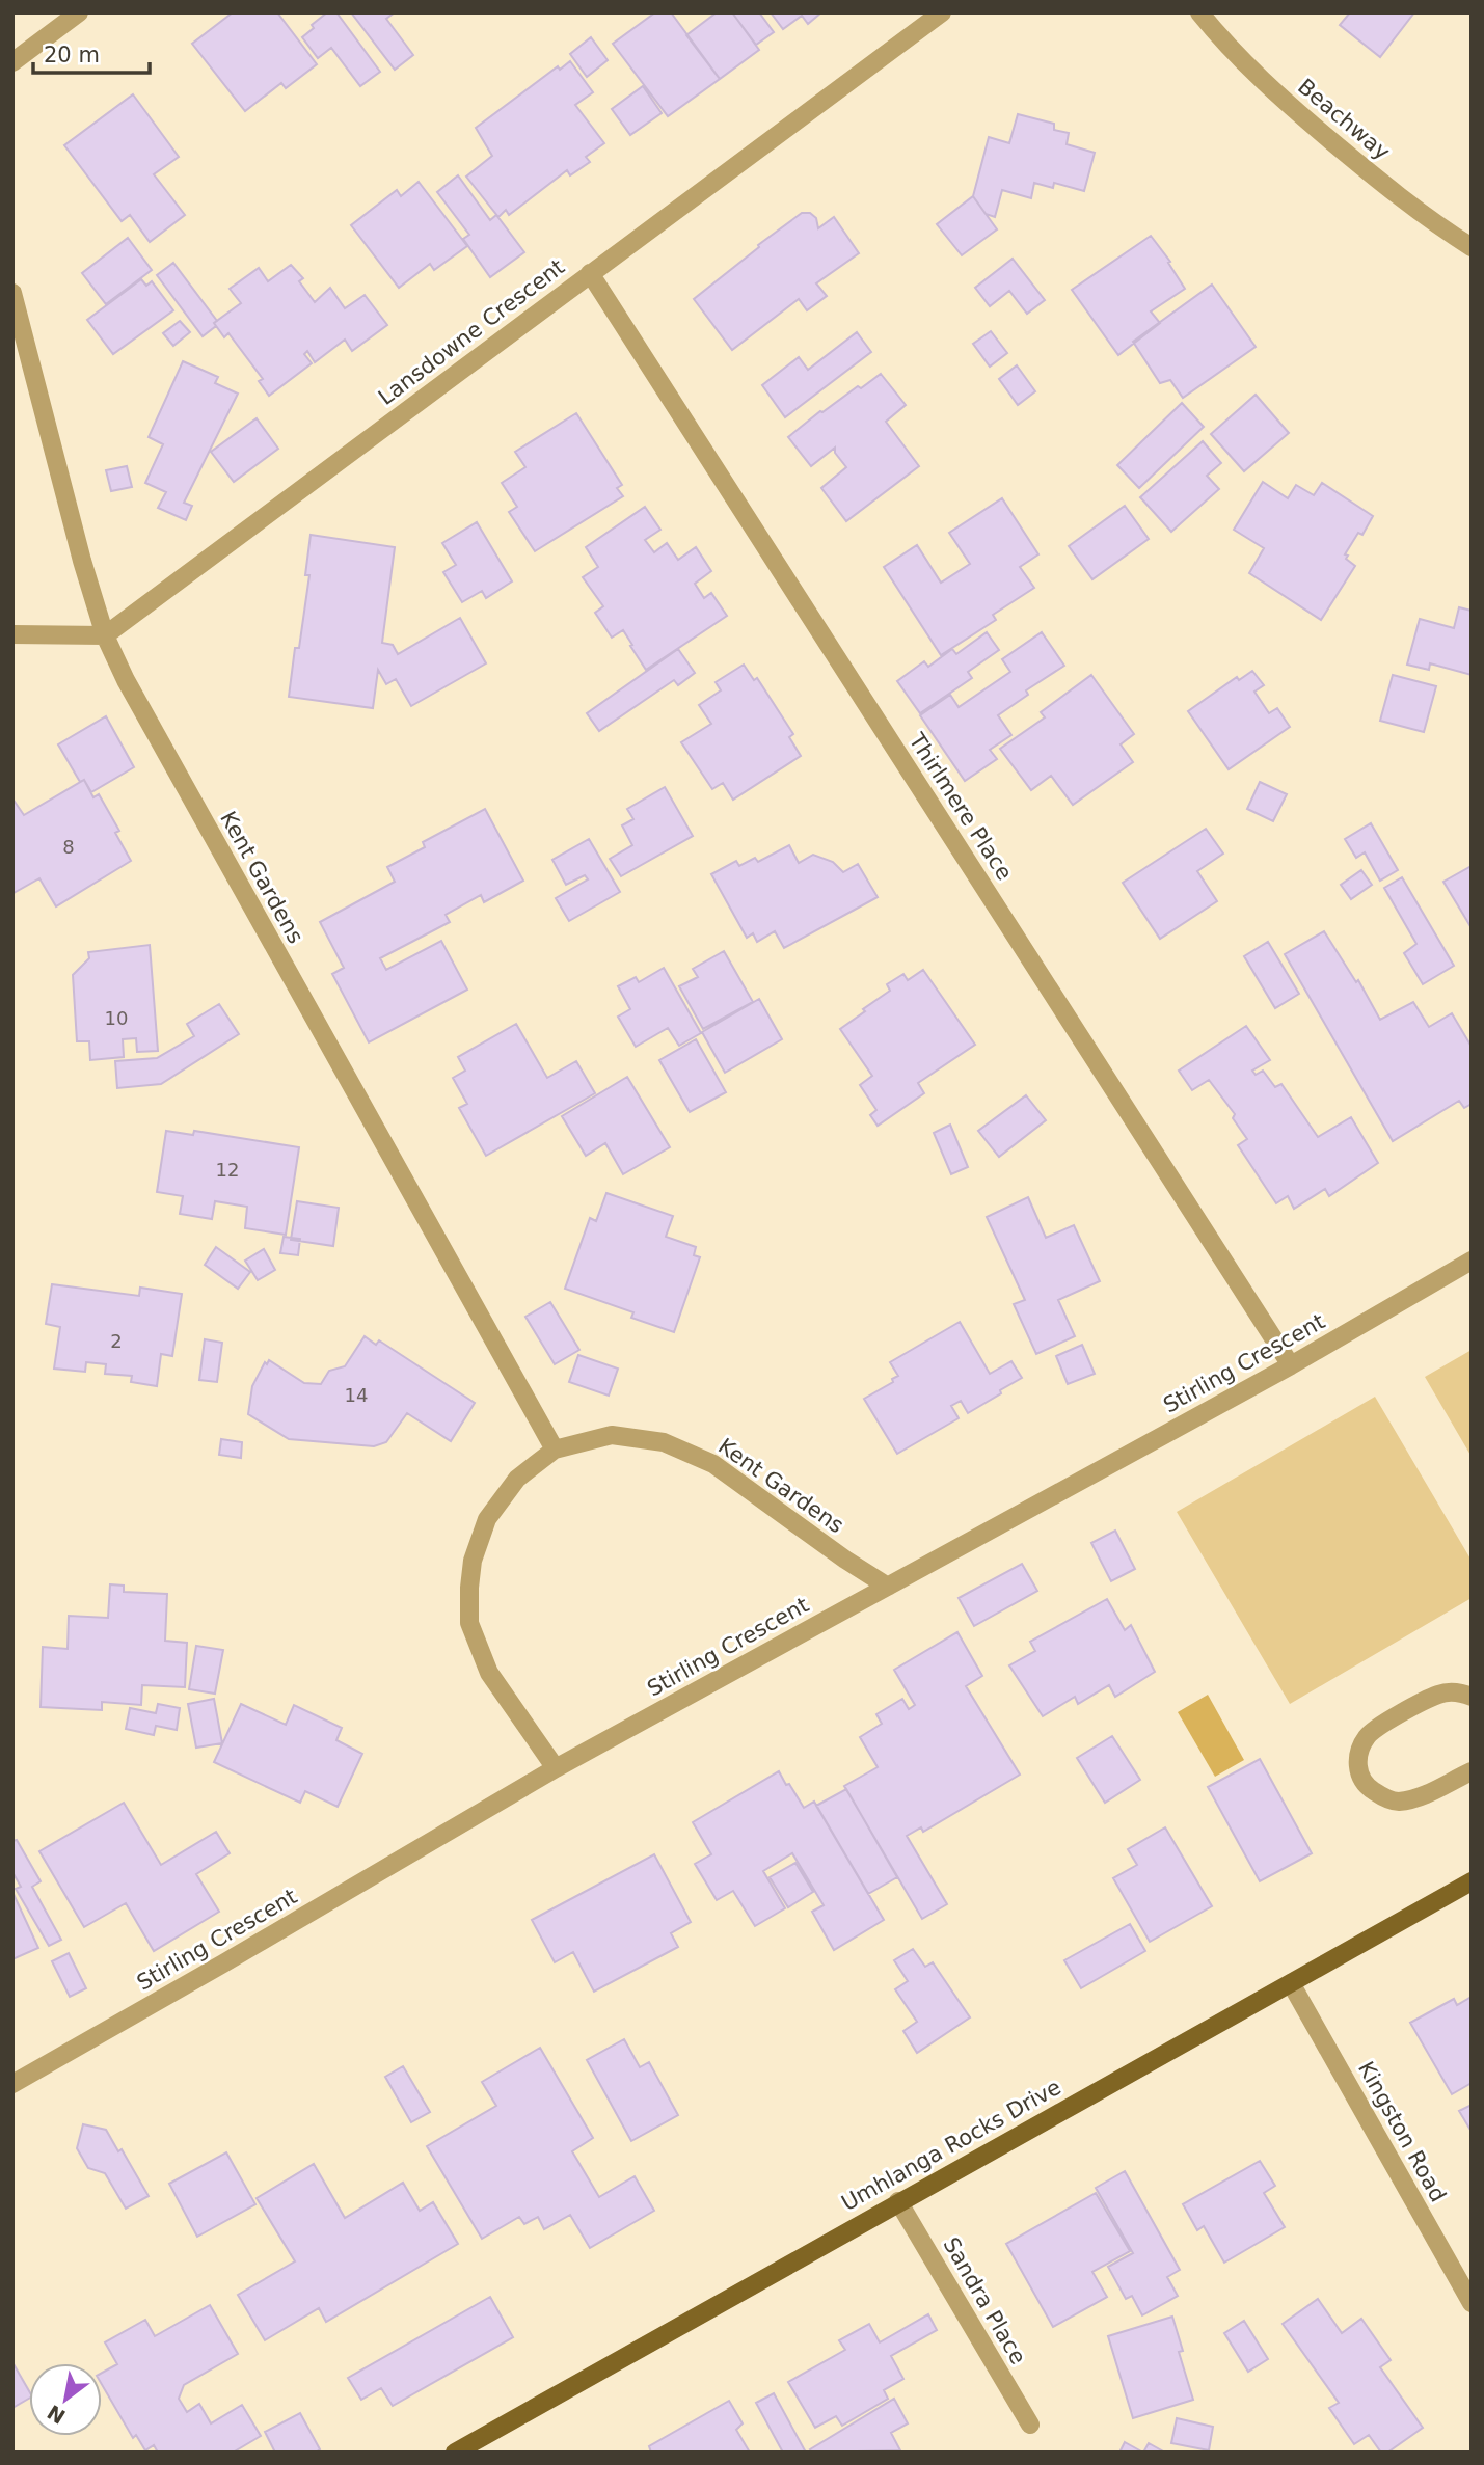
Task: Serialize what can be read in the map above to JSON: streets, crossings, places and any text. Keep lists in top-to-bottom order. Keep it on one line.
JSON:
{"streets":{"main road":["Umhlanga Rocks Drive"],"street":["Beachway","Lansdowne Crescent","Thirlmere Place","Kent Gardens","Stirling Crescent","Kingston Road","Sandra Place"]},"crossings":[["Lansdowne Crescent","Thirlmere Place"],["Lansdowne Crescent","Kent Gardens"],["Thirlmere Place","Stirling Crescent"],["Kent Gardens","Stirling Crescent"],["Kingston Road","Umhlanga Rocks Drive"],["Umhlanga Rocks Drive","Sandra Place"]],"house_numbers":["8","10","12","2","14"],"scale_bar":"20 m","north":"bottom left"}
